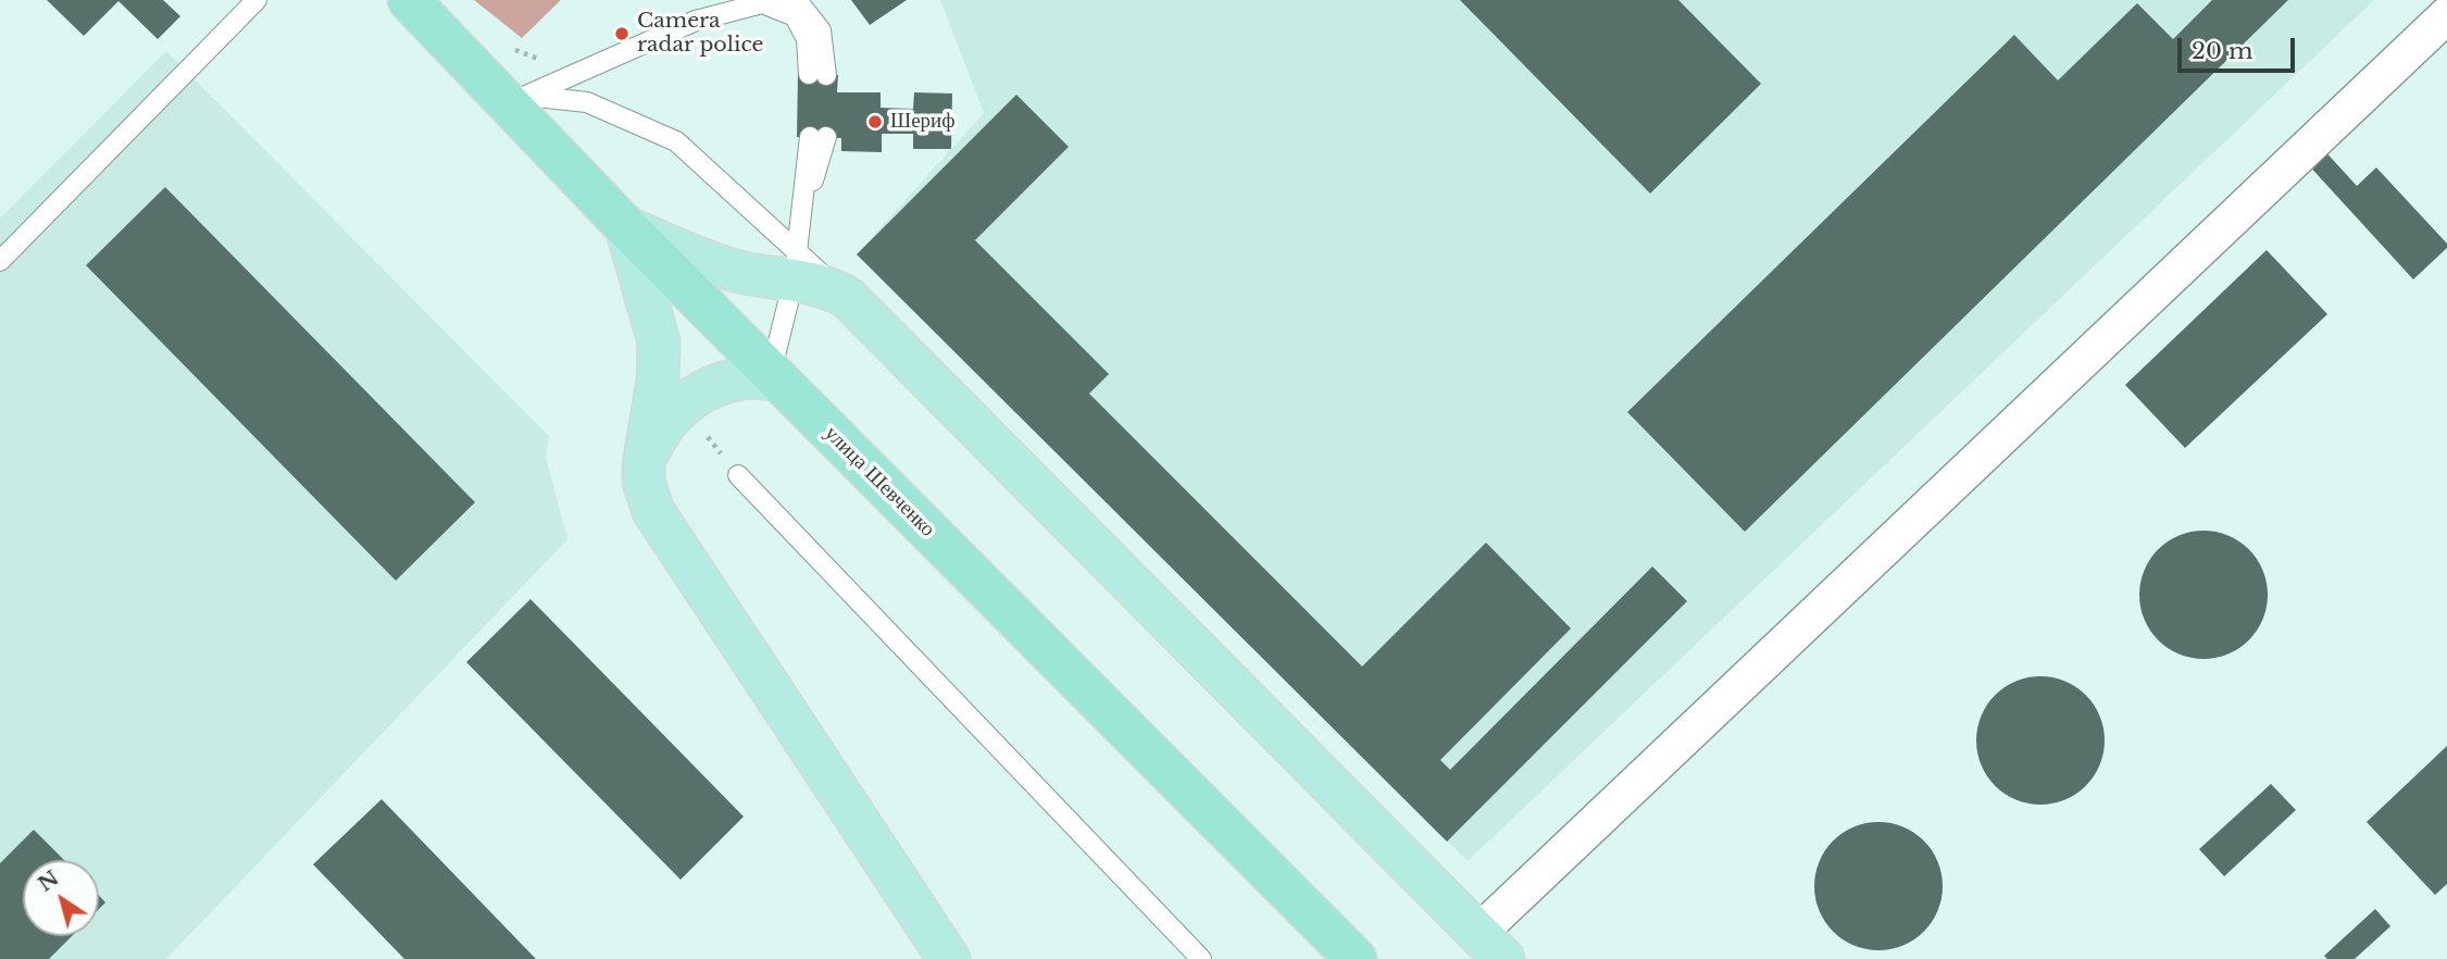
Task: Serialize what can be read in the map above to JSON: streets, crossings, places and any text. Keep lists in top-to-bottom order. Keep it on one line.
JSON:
{"streets":{"highway":["улица Шевченко"]},"places":["Camera radar police","Шериф"],"scale_bar":"20 m","north":"top left"}
